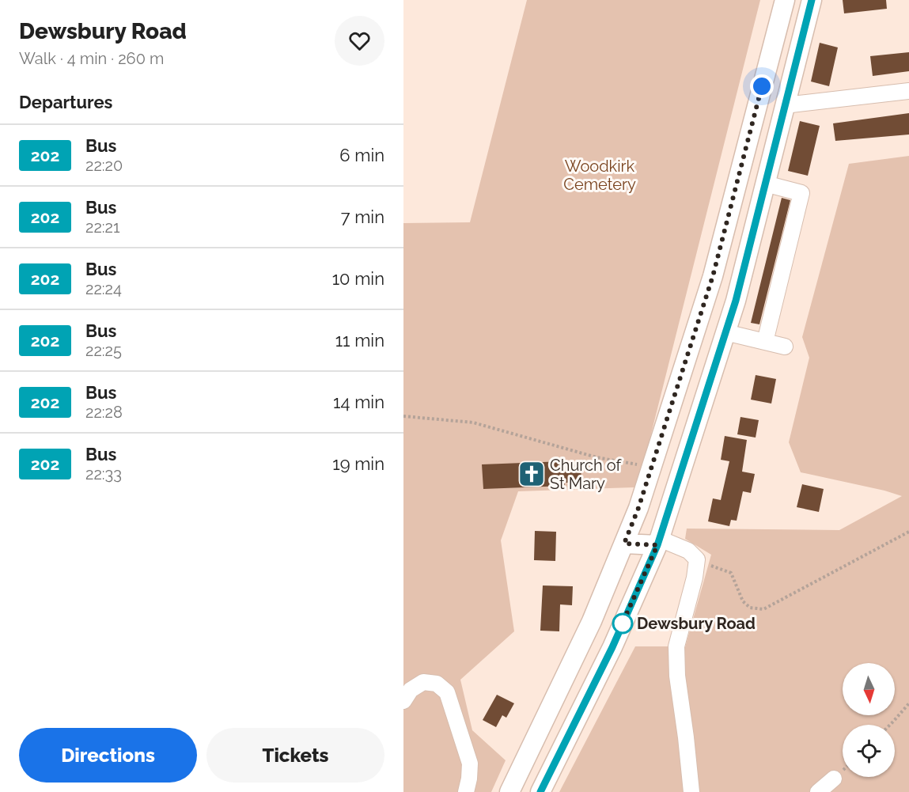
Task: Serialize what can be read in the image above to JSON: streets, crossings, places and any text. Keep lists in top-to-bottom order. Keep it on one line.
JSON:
{"parks":["Woodkirk Cemetery"],"places":{"church":["Church of St Mary"],"other":["Dewsbury Road"]},"lines":["bus line 202"],"north":"bottom","page":{"heading":[["Dewsbury Road","Walk · 4 min · 260 m"],"Departures"],"list":[{"mark":"202","name":"Bus","note":"22:20","value":"6 min"},{"mark":"202","name":"Bus","note":"22:21","value":"7 min"},{"mark":"202","name":"Bus","note":"22:24","value":"10 min"},{"mark":"202","name":"Bus","note":"22:25","value":"11 min"},{"mark":"202","name":"Bus","note":"22:28","value":"14 min"},{"mark":"202","name":"Bus","note":"22:33","value":"19 min"}],"buttons":["Directions","Tickets"]}}
